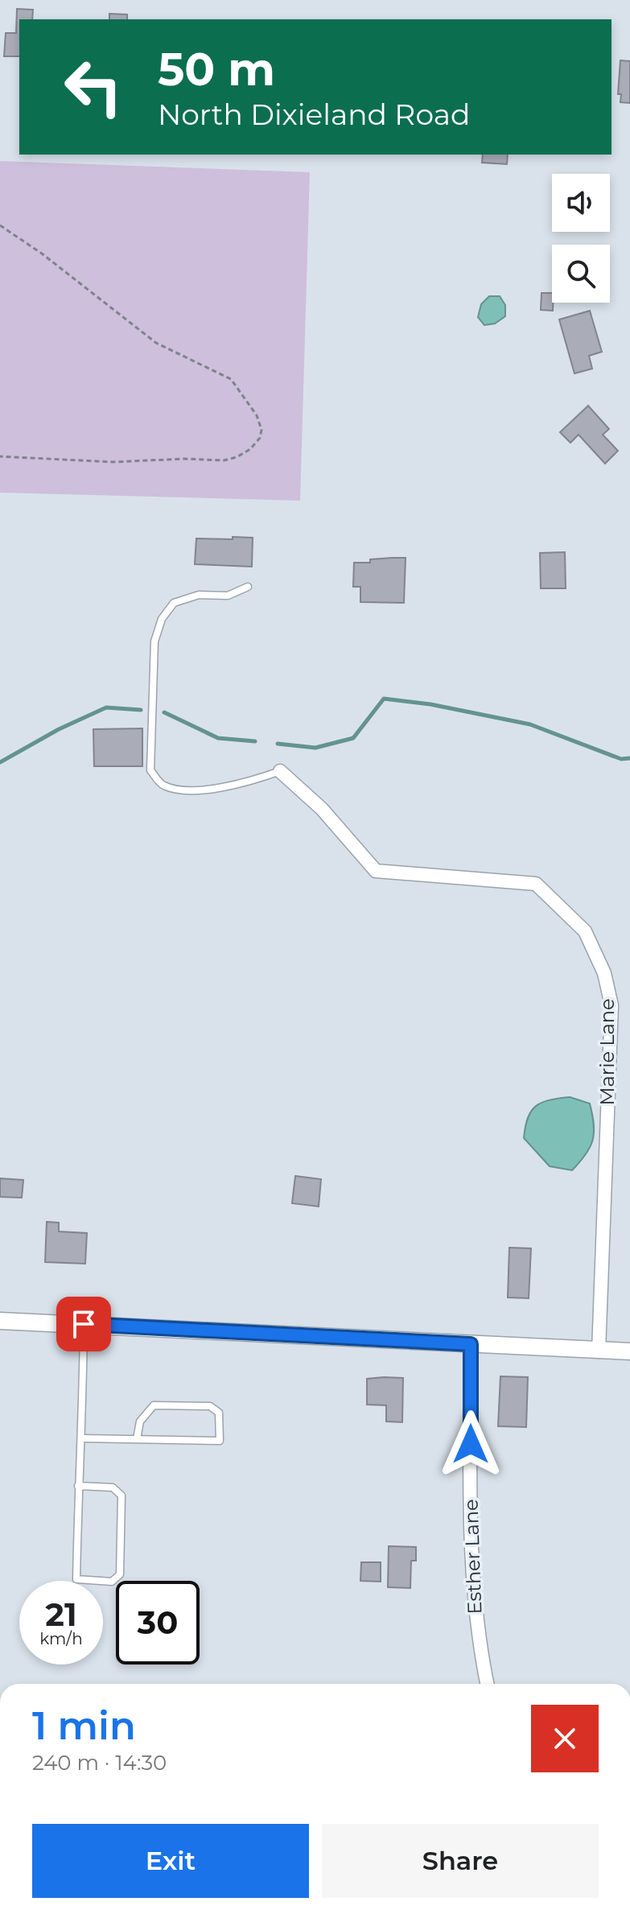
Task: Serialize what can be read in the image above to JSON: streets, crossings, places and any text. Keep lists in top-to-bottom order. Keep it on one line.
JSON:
{"streets":{"street":["Marie Lane","Esther Lane"]},"page":{"turn":["50 m","North Dixieland Road"],"speed":"21 km/h","limit":"30","heading":["1 min","240 m · 14:30"],"buttons":["Exit","Share"]}}
